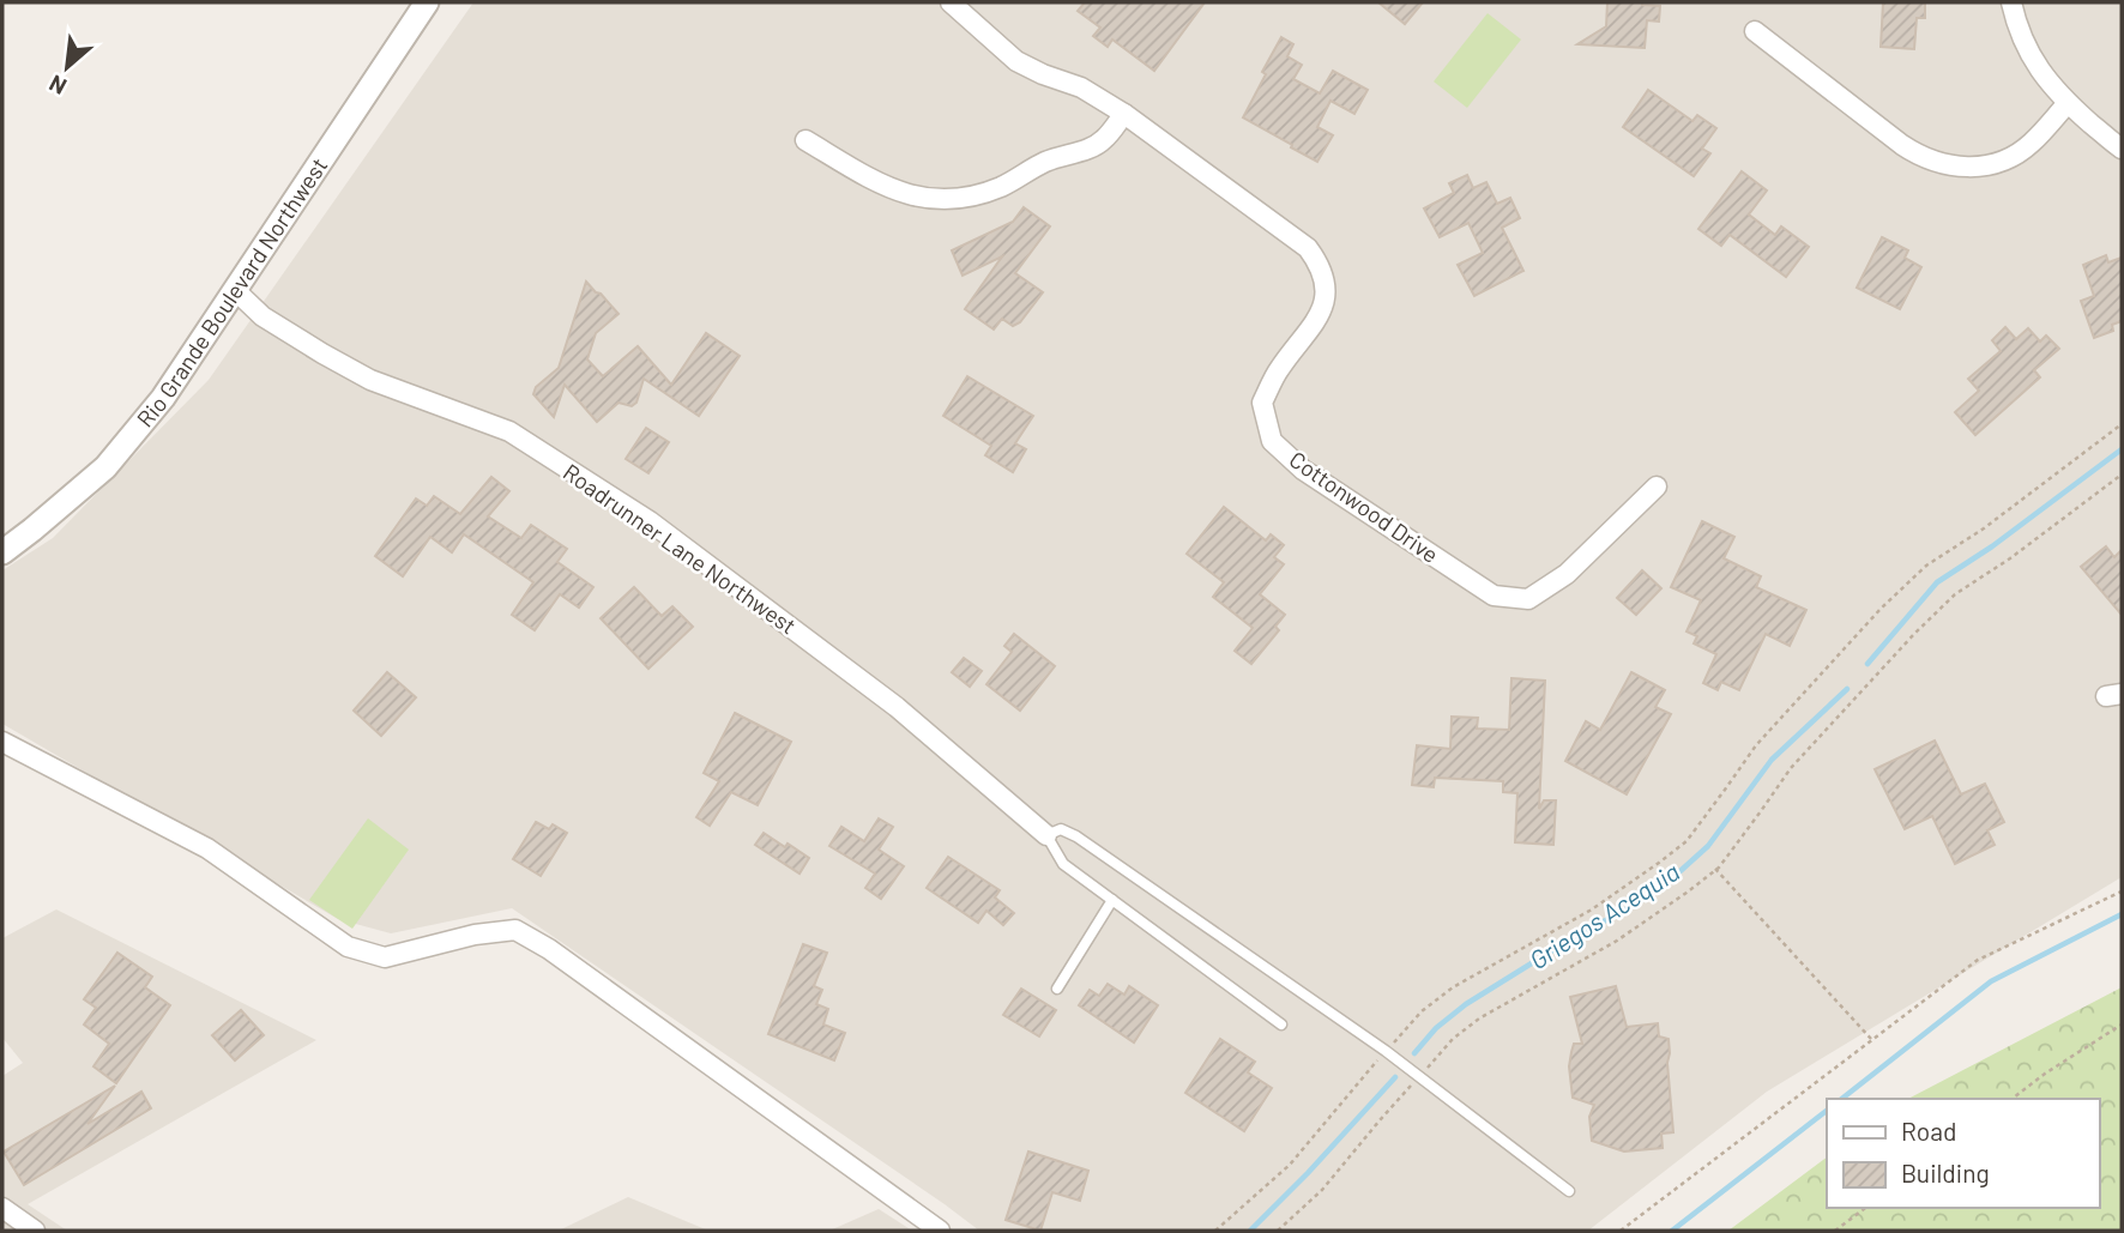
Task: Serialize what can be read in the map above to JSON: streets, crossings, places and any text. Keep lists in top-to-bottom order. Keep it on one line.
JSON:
{"streets":{"street":["Rio Grande Boulevard Northwest","Cottonwood Drive","Roadrunner Lane Northwest"]},"crossings":[["Rio Grande Boulevard Northwest","Roadrunner Lane Northwest"]],"water":["Griegos Acequia"],"legend":["Road","Building"],"north":"bottom left"}
